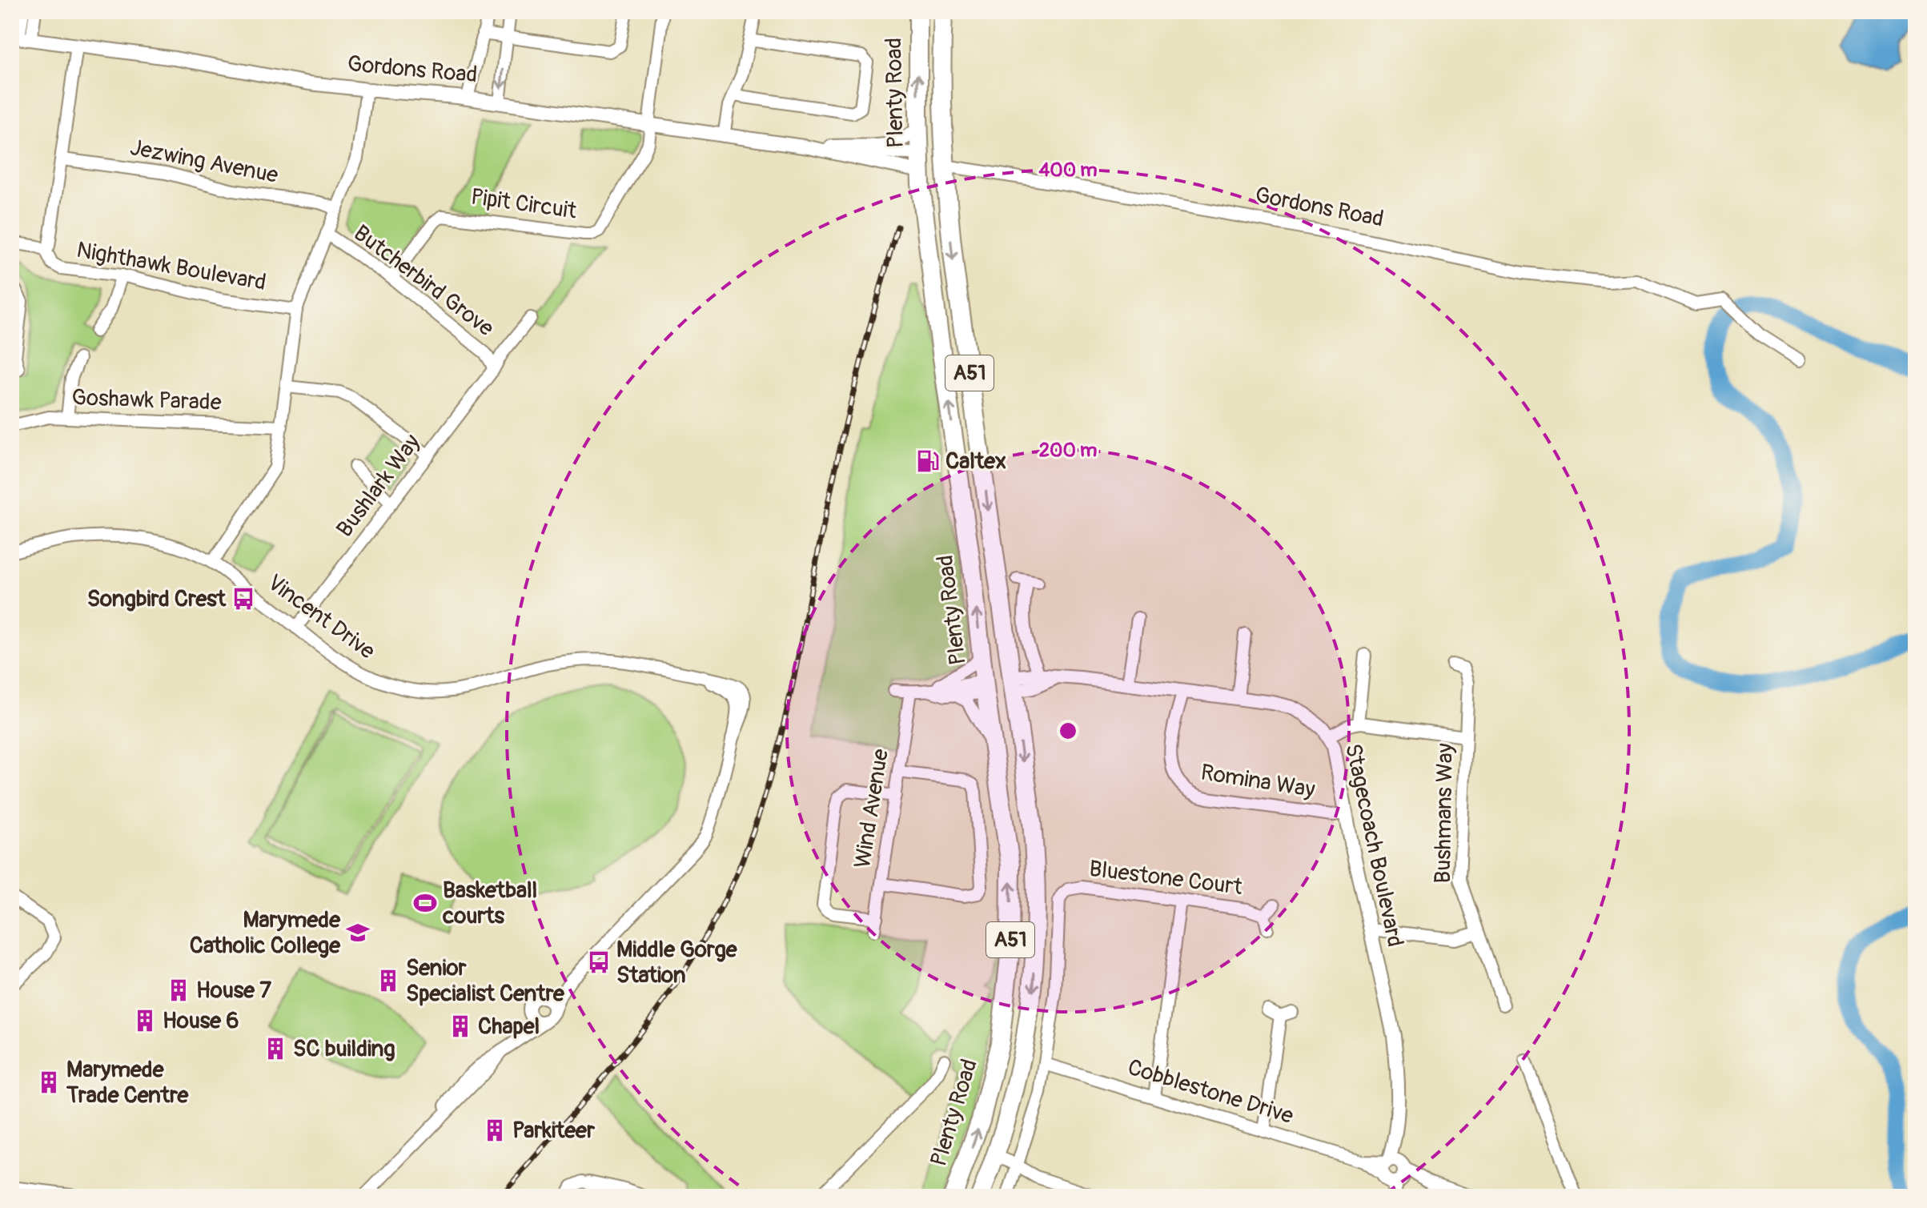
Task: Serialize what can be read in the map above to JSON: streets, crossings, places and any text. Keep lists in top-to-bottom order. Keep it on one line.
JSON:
{"streets":{"highway":["Gordons Road","Plenty Road","A51"],"street":["Jezwing Avenue","Pipit Circuit","Nighthawk Boulevard","Butcherbird Grove","Goshawk Parade","Bushlark Way","Vincent Drive","Romina Way","Wind Avenue","Bushmans Way","Stagecoach Boulevard","Bluestone Court","Cobblestone Drive"]},"crossings":[["Gordons Road","Plenty Road"],["Gordons Road","Pipit Circuit"],["Plenty Road","Stagecoach Boulevard"],["Pipit Circuit","Butcherbird Grove"],["Butcherbird Grove","Bushlark Way"],["Bushlark Way","Vincent Drive"],["Romina Way","Stagecoach Boulevard"],["Stagecoach Boulevard","Cobblestone Drive"],["Bluestone Court","Cobblestone Drive"]],"places":{"fuel station":["Caltex"],"bus stop":["Songbird Crest","Middle Gorge Station"],"sports":["Basketball courts"],"school or university":["Marymede Catholic College"],"building":["Senior Specialist Centre","House 7","House 6","Chapel","SC building","Marymede Trade Centre","Parkiteer"]},"rings":["400 m","200 m"]}
